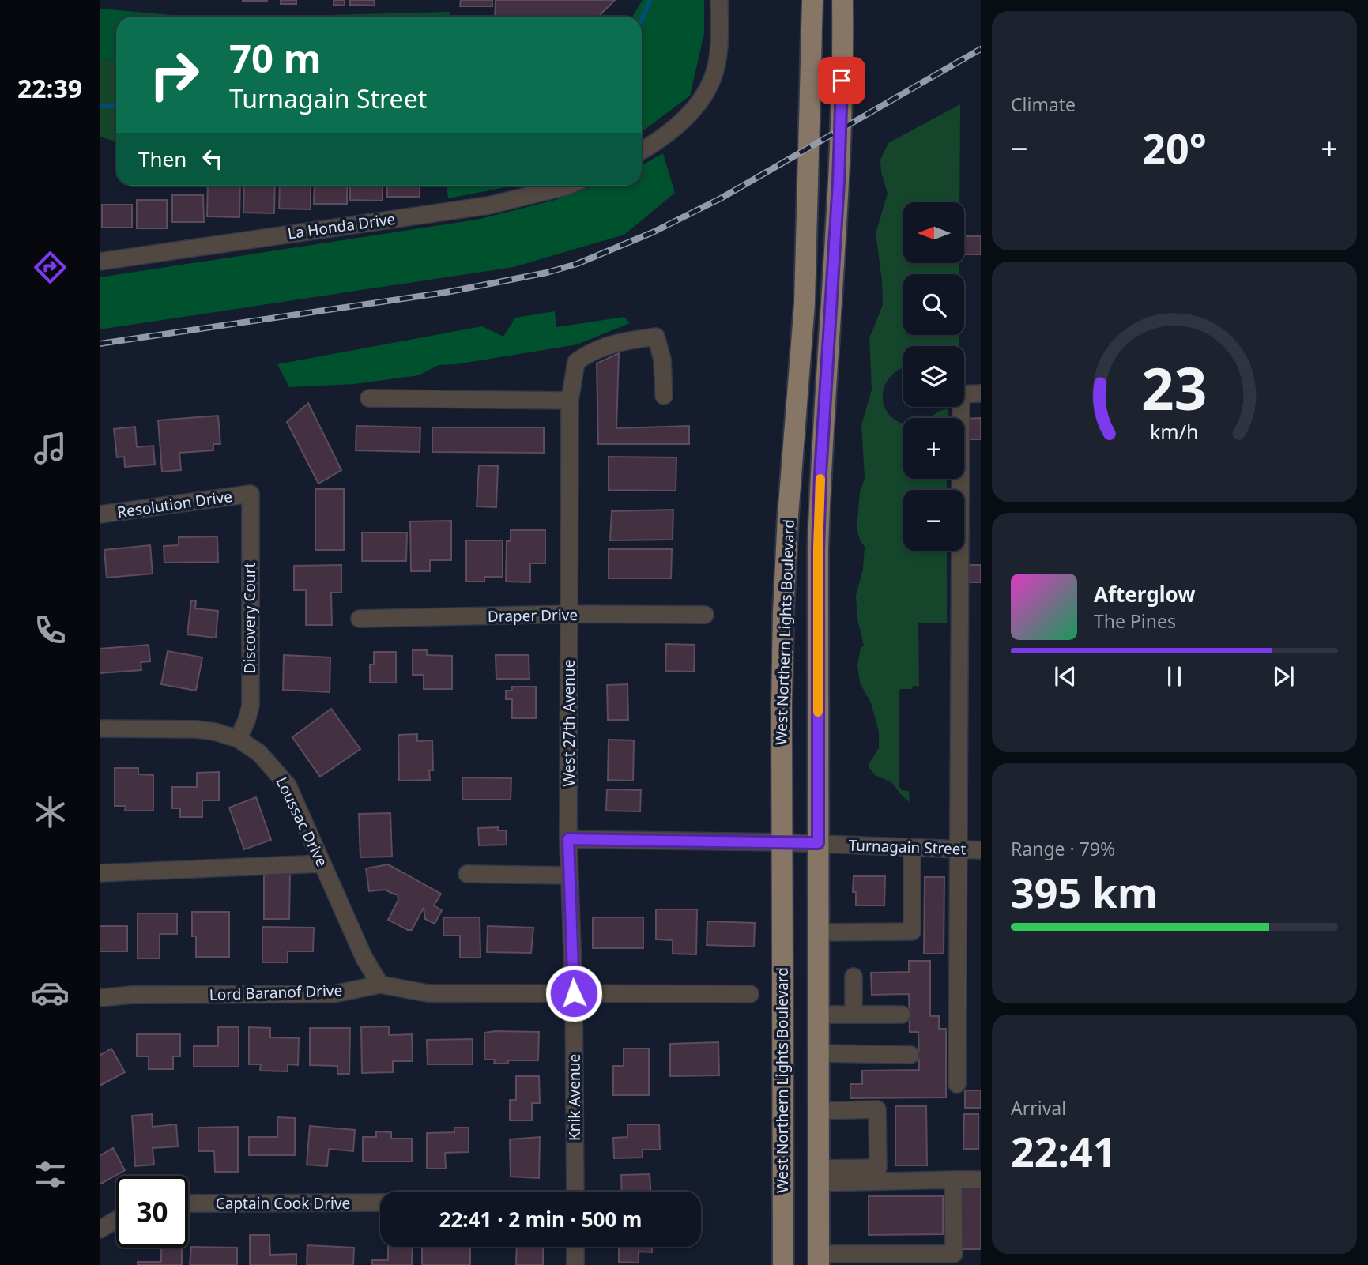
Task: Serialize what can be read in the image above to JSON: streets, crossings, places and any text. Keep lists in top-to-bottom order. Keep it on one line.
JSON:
{"streets":{"main road":["West Northern Lights Boulevard"],"street":["La Honda Drive","Resolution Drive","Draper Drive","Discovery Court","West 27th Avenue","Loussac Drive","Turnagain Street","Lord Baranof Drive","Knik Avenue","Captain Cook Drive"]},"crossings":[["Resolution Drive","Discovery Court"],["Draper Drive","West 27th Avenue"],["Discovery Court","Loussac Drive"],["West Northern Lights Boulevard","Turnagain Street"],["West 27th Avenue","Turnagain Street"],["West 27th Avenue","Lord Baranof Drive"],["West 27th Avenue","Knik Avenue"],["Loussac Drive","Lord Baranof Drive"],["Lord Baranof Drive","Knik Avenue"]],"north":"left","page":{"tabs":"22:39","tile":["Climate",["Range · 79%","395 km"],["Arrival","22:41"]],"turn":["70 m","Turnagain Street"],"heat":["−","20°","+"],"then":"Then","map_buttons":["+","−"],"song":["Afterglow","The Pines"],"limit":"30","trip":"22:41 · 2 min · 500 m","gauge":["23","km/h"]}}
